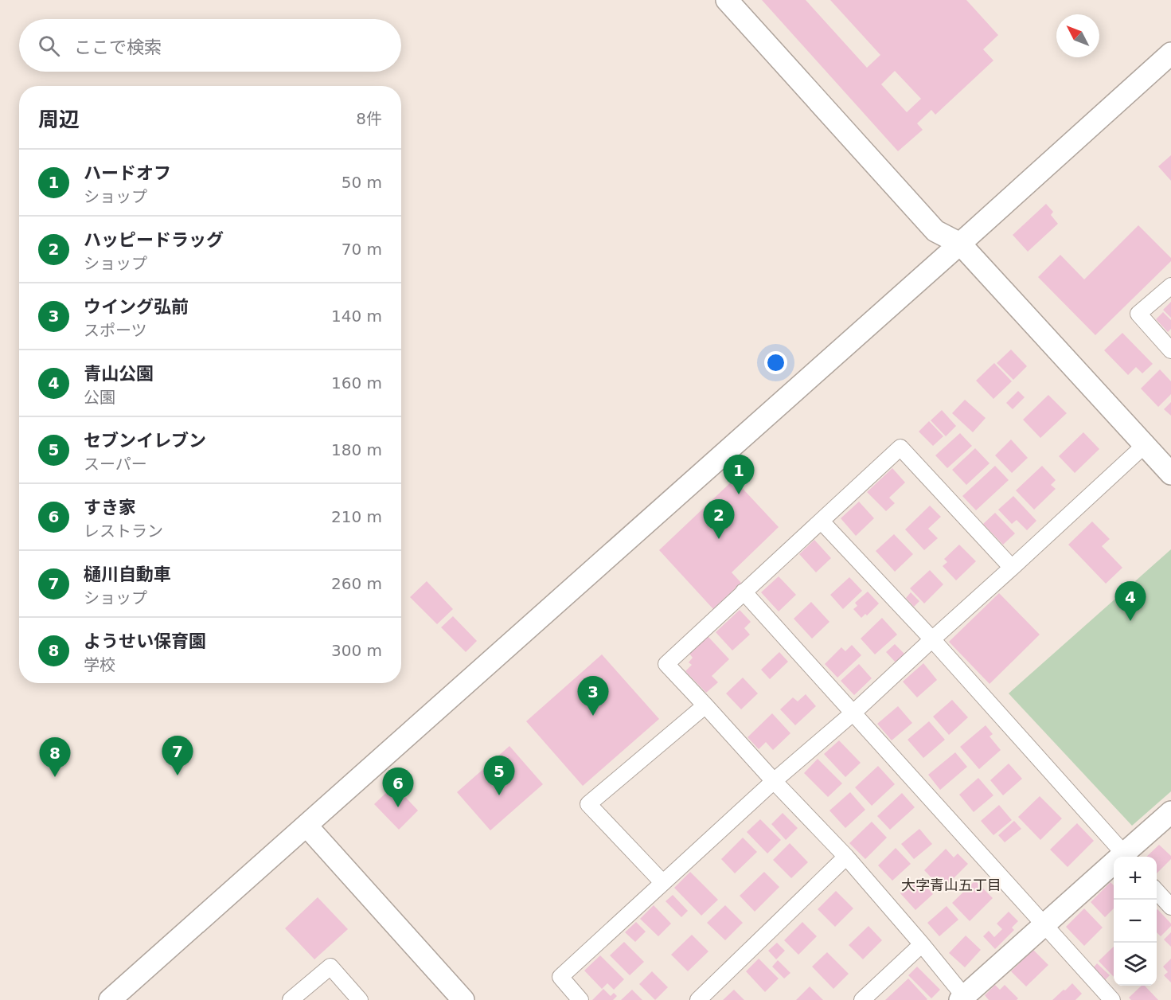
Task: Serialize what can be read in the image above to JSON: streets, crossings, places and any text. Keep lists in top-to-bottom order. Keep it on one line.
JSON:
{"districts":["大字青山五丁目"],"north":"top left","page":{"search":"ここで検索","heading":["周辺","8件"],"list":[{"mark":"1","name":"ハードオフ","note":"ショップ","value":"50 m"},{"mark":"2","name":"ハッピードラッグ","note":"ショップ","value":"70 m"},{"mark":"3","name":"ウイング弘前","note":"スポーツ","value":"140 m"},{"mark":"4","name":"青山公園","note":"公園","value":"160 m"},{"mark":"5","name":"セブンイレブン","note":"スーパー","value":"180 m"},{"mark":"6","name":"すき家","note":"レストラン","value":"210 m"},{"mark":"7","name":"樋川自動車","note":"ショップ","value":"260 m"},{"mark":"8","name":"ようせい保育園","note":"学校","value":"300 m"}],"pins":["1","2","4","3","7","8","5","6"],"map_buttons":["+","−"]}}
